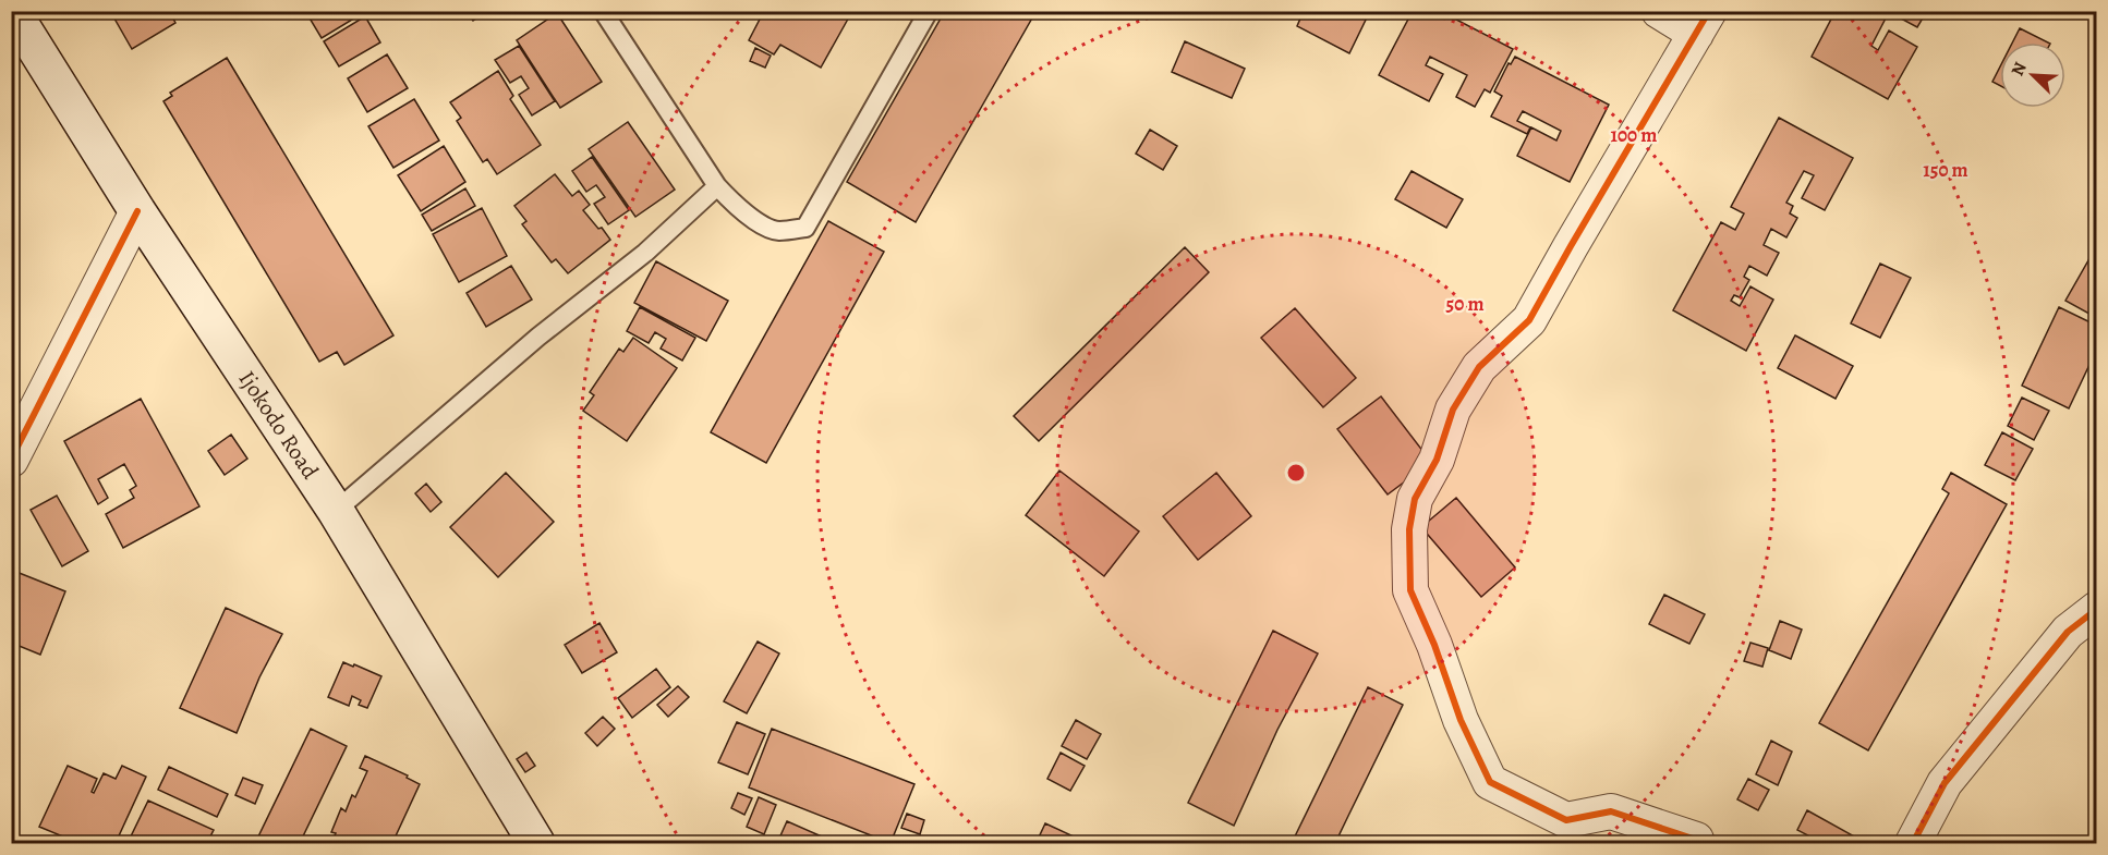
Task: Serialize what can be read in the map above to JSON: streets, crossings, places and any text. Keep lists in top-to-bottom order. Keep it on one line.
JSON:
{"streets":{"main road":["Ijokodo Road"]},"north":"top left","rings":["100 m","150 m","50 m"]}
